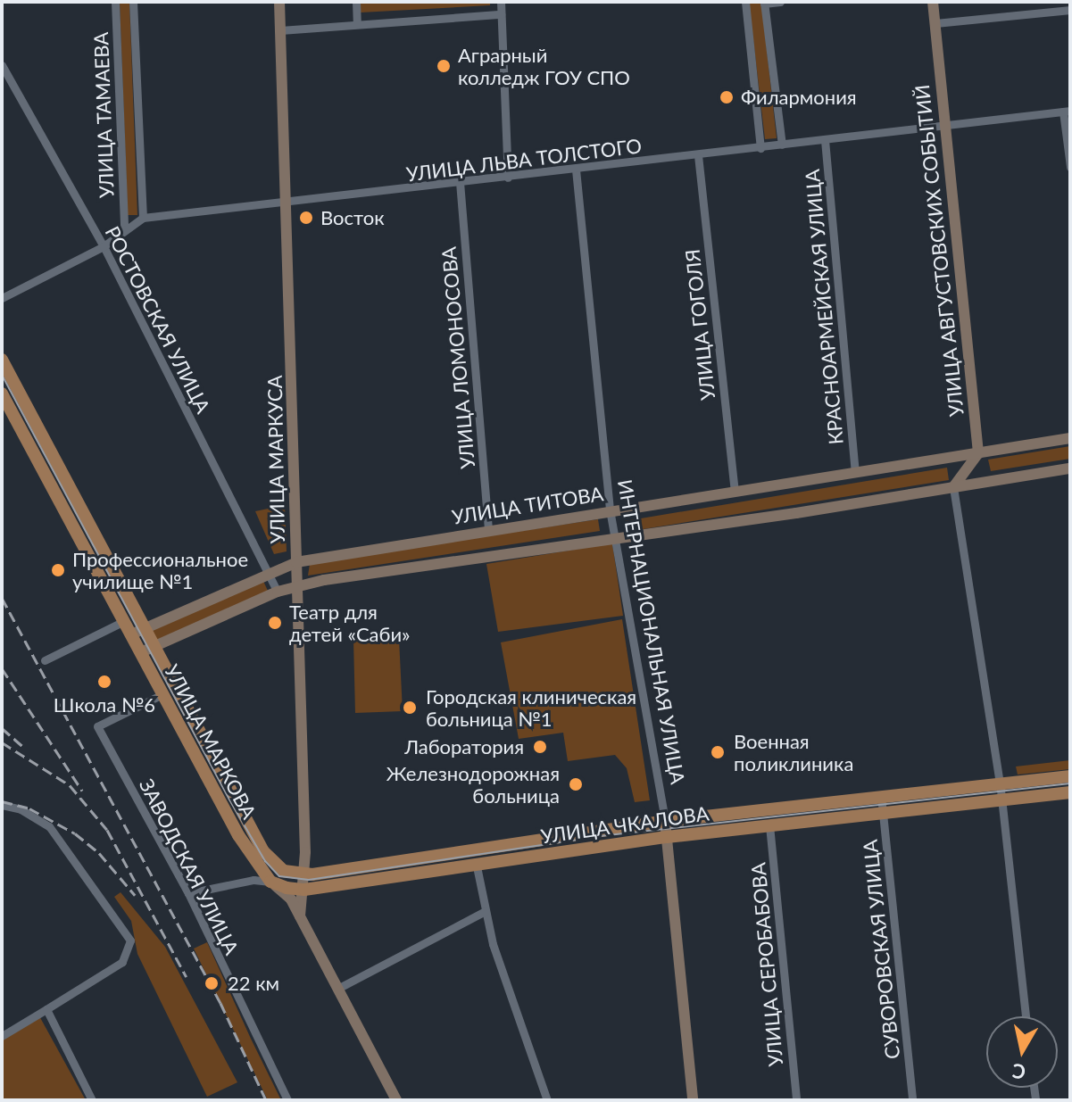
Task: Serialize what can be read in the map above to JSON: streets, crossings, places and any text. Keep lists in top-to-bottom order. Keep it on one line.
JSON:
{"streets":{"main road":["УЛИЦА МАРКОВА","УЛИЦА ЧКАЛОВА"],"street":["УЛИЦА ТАМАЕВА","УЛИЦА ЛЬВА ТОЛСТОГО","УЛИЦА АВГУСТОВСКИХ СОБЫТИЙ","КРАСНОАРМЕЙСКАЯ УЛИЦА","РОСТОВСКАЯ УЛИЦА","УЛИЦА ГОГОЛЯ","УЛИЦА ЛОМОНОСОВА","УЛИЦА МАРКУСА","УЛИЦА ТИТОВА","ИНТЕРНАЦИОНАЛЬНАЯ УЛИЦА","ЗАВОДСКАЯ УЛИЦА","СУВОРОВСКАЯ УЛИЦА","УЛИЦА СЕРОБАБОВА"]},"crossings":[["УЛИЦА ТАМАЕВА","УЛИЦА ЛЬВА ТОЛСТОГО"],["УЛИЦА ЛЬВА ТОЛСТОГО","УЛИЦА АВГУСТОВСКИХ СОБЫТИЙ"],["УЛИЦА ЛЬВА ТОЛСТОГО","КРАСНОАРМЕЙСКАЯ УЛИЦА"],["УЛИЦА ЛЬВА ТОЛСТОГО","РОСТОВСКАЯ УЛИЦА"],["УЛИЦА ЛЬВА ТОЛСТОГО","УЛИЦА ГОГОЛЯ"],["УЛИЦА ЛЬВА ТОЛСТОГО","УЛИЦА ЛОМОНОСОВА"],["УЛИЦА ЛЬВА ТОЛСТОГО","УЛИЦА МАРКУСА"],["УЛИЦА ЛЬВА ТОЛСТОГО","ИНТЕРНАЦИОНАЛЬНАЯ УЛИЦА"],["УЛИЦА АВГУСТОВСКИХ СОБЫТИЙ","УЛИЦА ТИТОВА"],["КРАСНОАРМЕЙСКАЯ УЛИЦА","УЛИЦА ТИТОВА"],["РОСТОВСКАЯ УЛИЦА","УЛИЦА ТИТОВА"],["УЛИЦА ГОГОЛЯ","УЛИЦА ТИТОВА"],["УЛИЦА ЛОМОНОСОВА","УЛИЦА ТИТОВА"],["УЛИЦА МАРКУСА","УЛИЦА ТИТОВА"],["УЛИЦА МАРКУСА","УЛИЦА МАРКОВА"],["УЛИЦА МАРКУСА","УЛИЦА ЧКАЛОВА"],["УЛИЦА ТИТОВА","ИНТЕРНАЦИОНАЛЬНАЯ УЛИЦА"],["УЛИЦА ТИТОВА","УЛИЦА МАРКОВА"],["ИНТЕРНАЦИОНАЛЬНАЯ УЛИЦА","УЛИЦА ЧКАЛОВА"],["УЛИЦА МАРКОВА","УЛИЦА ЧКАЛОВА"],["УЛИЦА МАРКОВА","ЗАВОДСКАЯ УЛИЦА"],["УЛИЦА ЧКАЛОВА","ЗАВОДСКАЯ УЛИЦА"],["УЛИЦА ЧКАЛОВА","СУВОРОВСКАЯ УЛИЦА"],["УЛИЦА ЧКАЛОВА","УЛИЦА СЕРОБАБОВА"]],"places":["Аграрный колледж ГОУ СПО","Филармония","Восток","Профессиональное училище №1","Театр для детей «Саби»","Школа №6","Городская клиническая больница №1","Лаборатория","Военная поликлиника","Железнодорожная больница","22 км"],"north":"bottom"}
